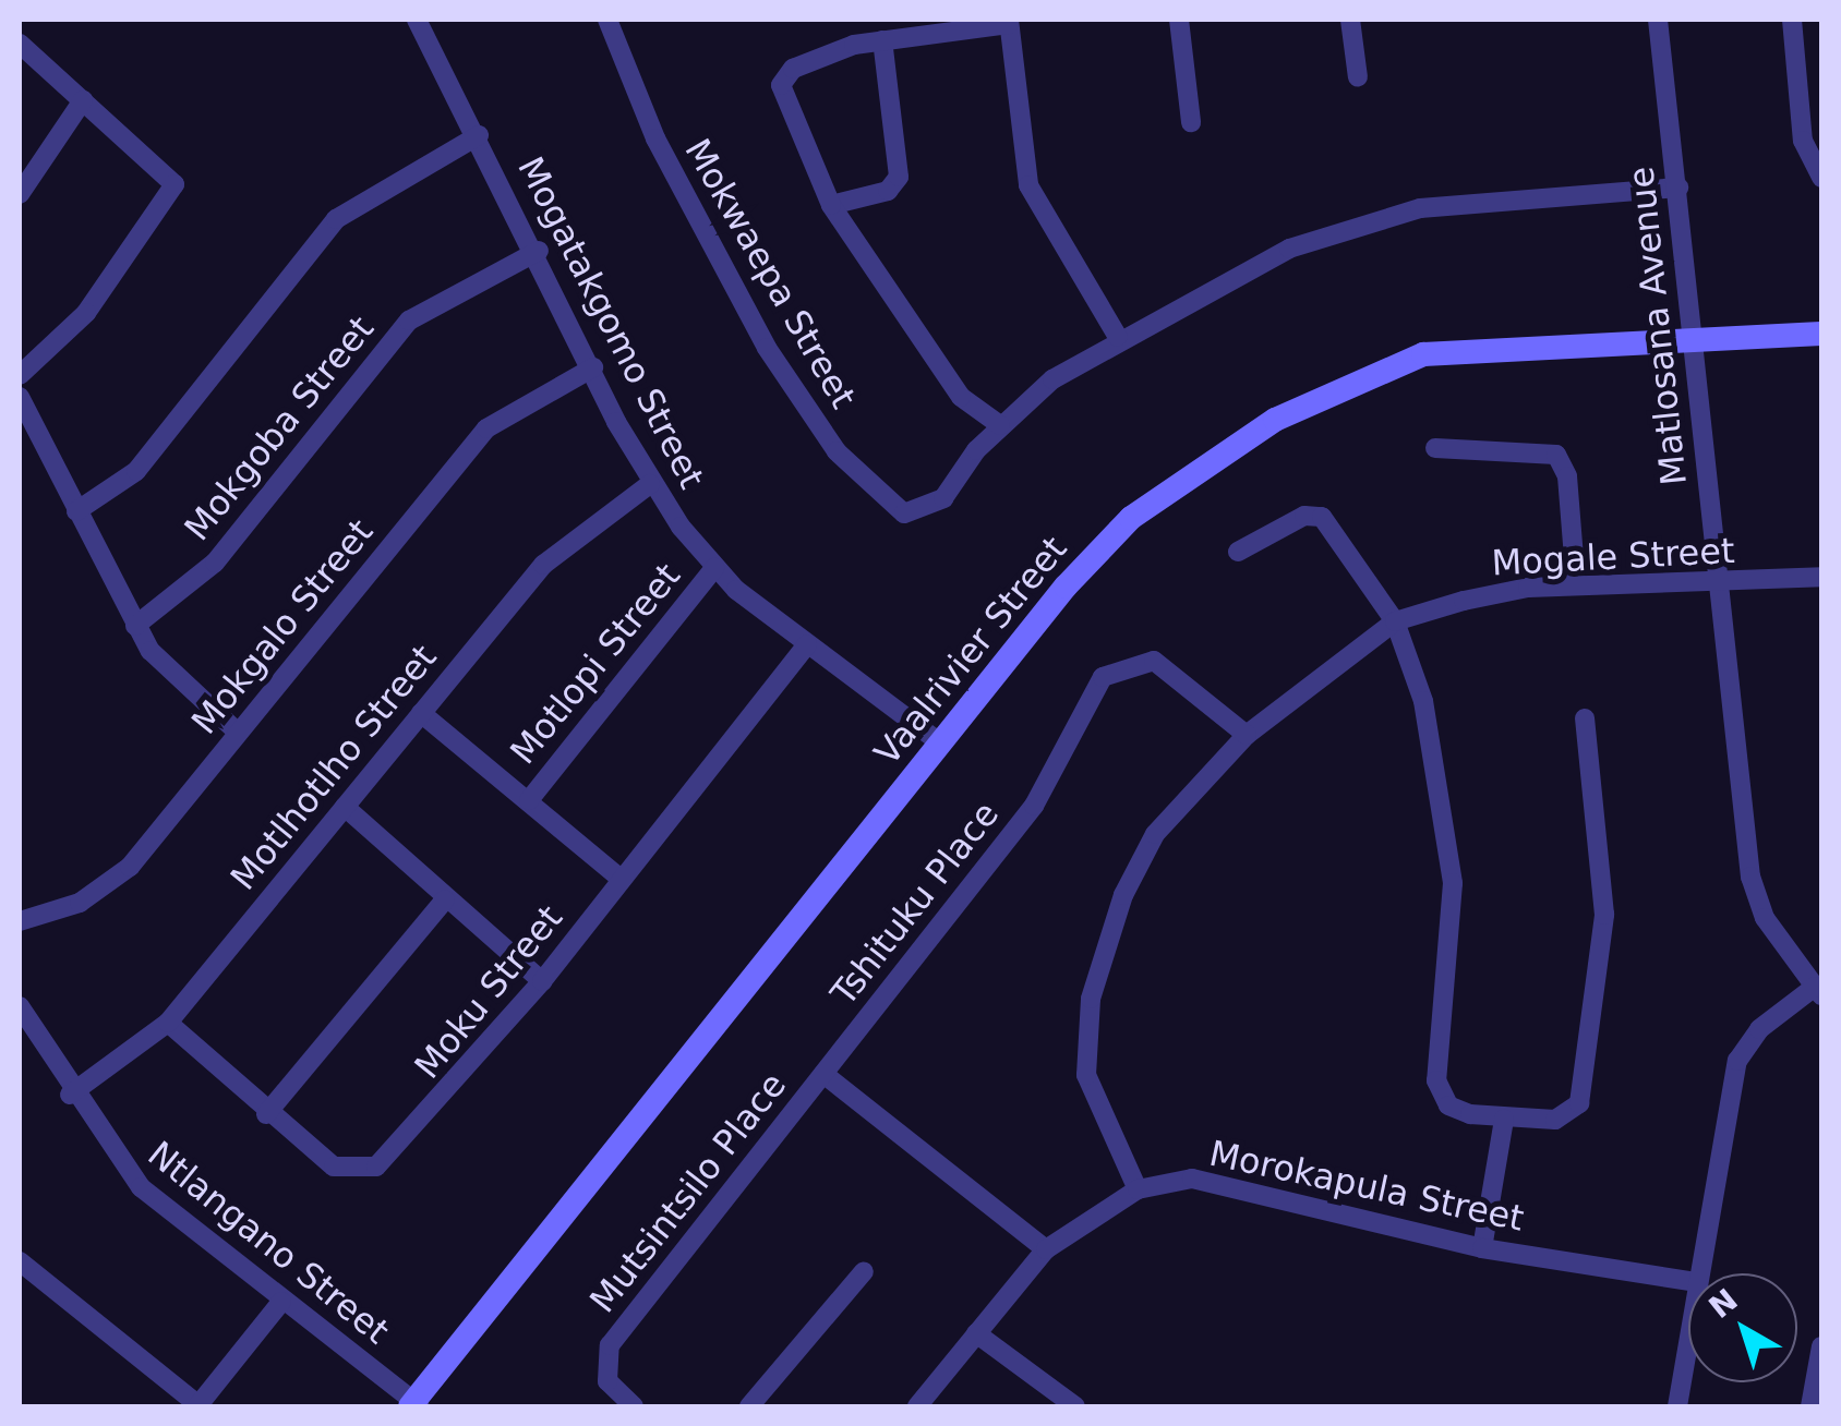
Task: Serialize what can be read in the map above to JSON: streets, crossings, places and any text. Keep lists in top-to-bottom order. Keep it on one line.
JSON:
{"streets":{"street":["Mokwaepa Street","Mogatakgomo Street","Matlosana Avenue","Mokgoba Street","Mogale Street","Mokgalo Street","Vaalrivier Street","Motlopi Street","Motlhotlho Street","Tshituku Place","Moku Street","Morokapula Street","Mutsintsilo Place","Ntlangano Street"]},"crossings":[["Mokwaepa Street","Matlosana Avenue"],["Mogatakgomo Street","Mokgoba Street"],["Mogatakgomo Street","Mokgalo Street"],["Mogatakgomo Street","Vaalrivier Street"],["Mogatakgomo Street","Motlopi Street"],["Mogatakgomo Street","Motlhotlho Street"],["Mogatakgomo Street","Moku Street"],["Matlosana Avenue","Mogale Street"],["Matlosana Avenue","Vaalrivier Street"],["Mogale Street","Tshituku Place"],["Mogale Street","Morokapula Street"],["Vaalrivier Street","Ntlangano Street"],["Motlhotlho Street","Moku Street"],["Motlhotlho Street","Ntlangano Street"],["Tshituku Place","Mutsintsilo Place"]],"north":"top left"}
